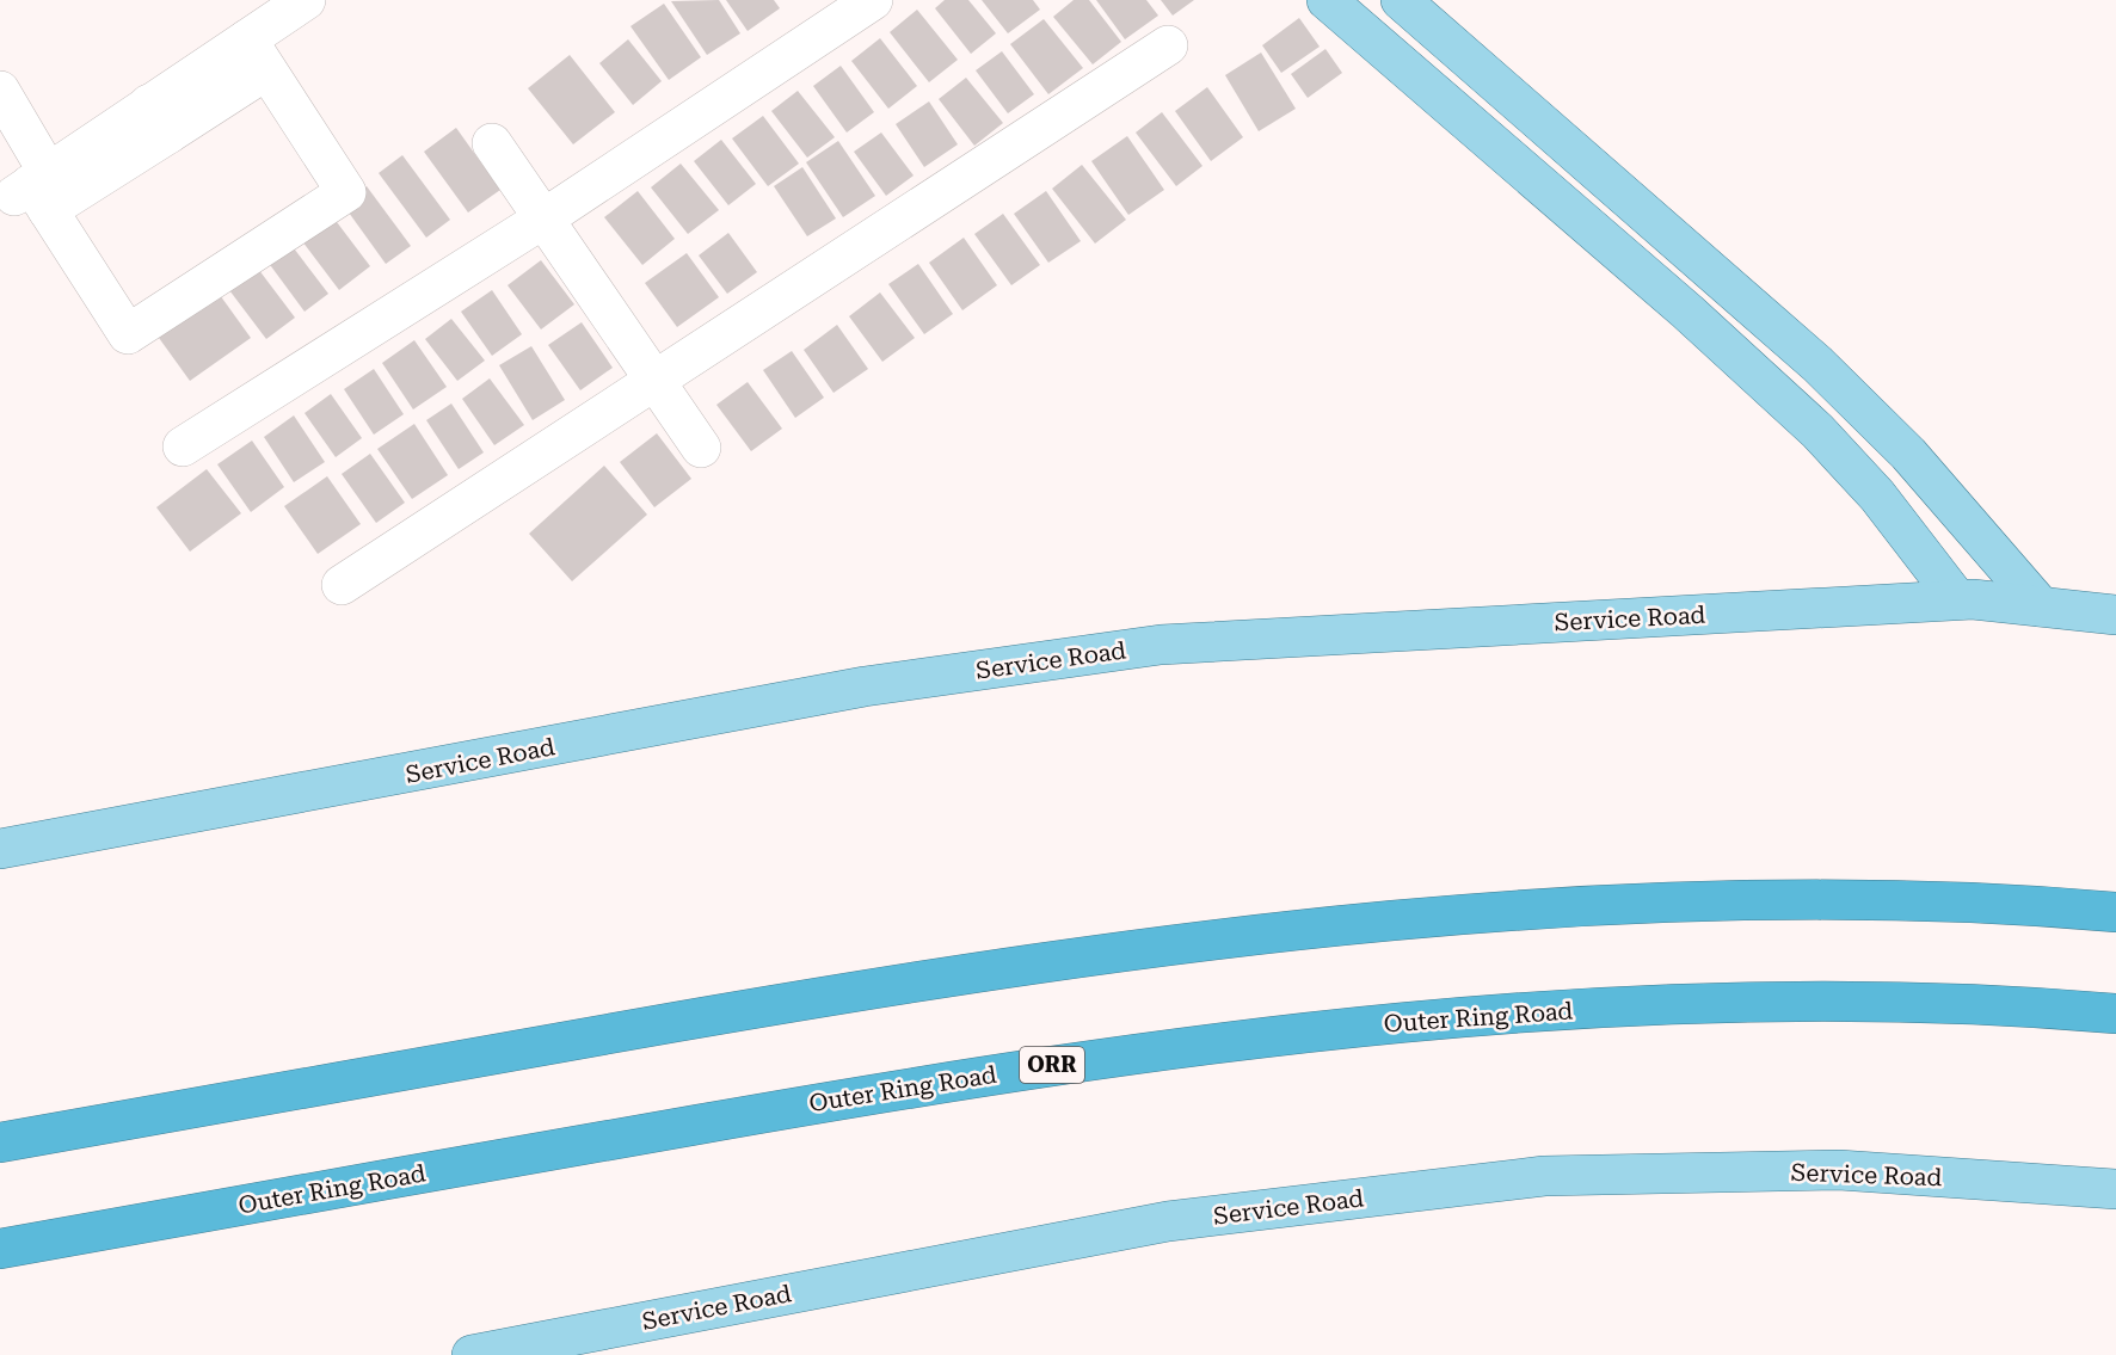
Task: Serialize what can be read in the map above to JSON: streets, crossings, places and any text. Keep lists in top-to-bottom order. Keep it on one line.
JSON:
{"streets":{"highway":["Outer Ring Road","ORR"],"main road":["Service Road"]}}
